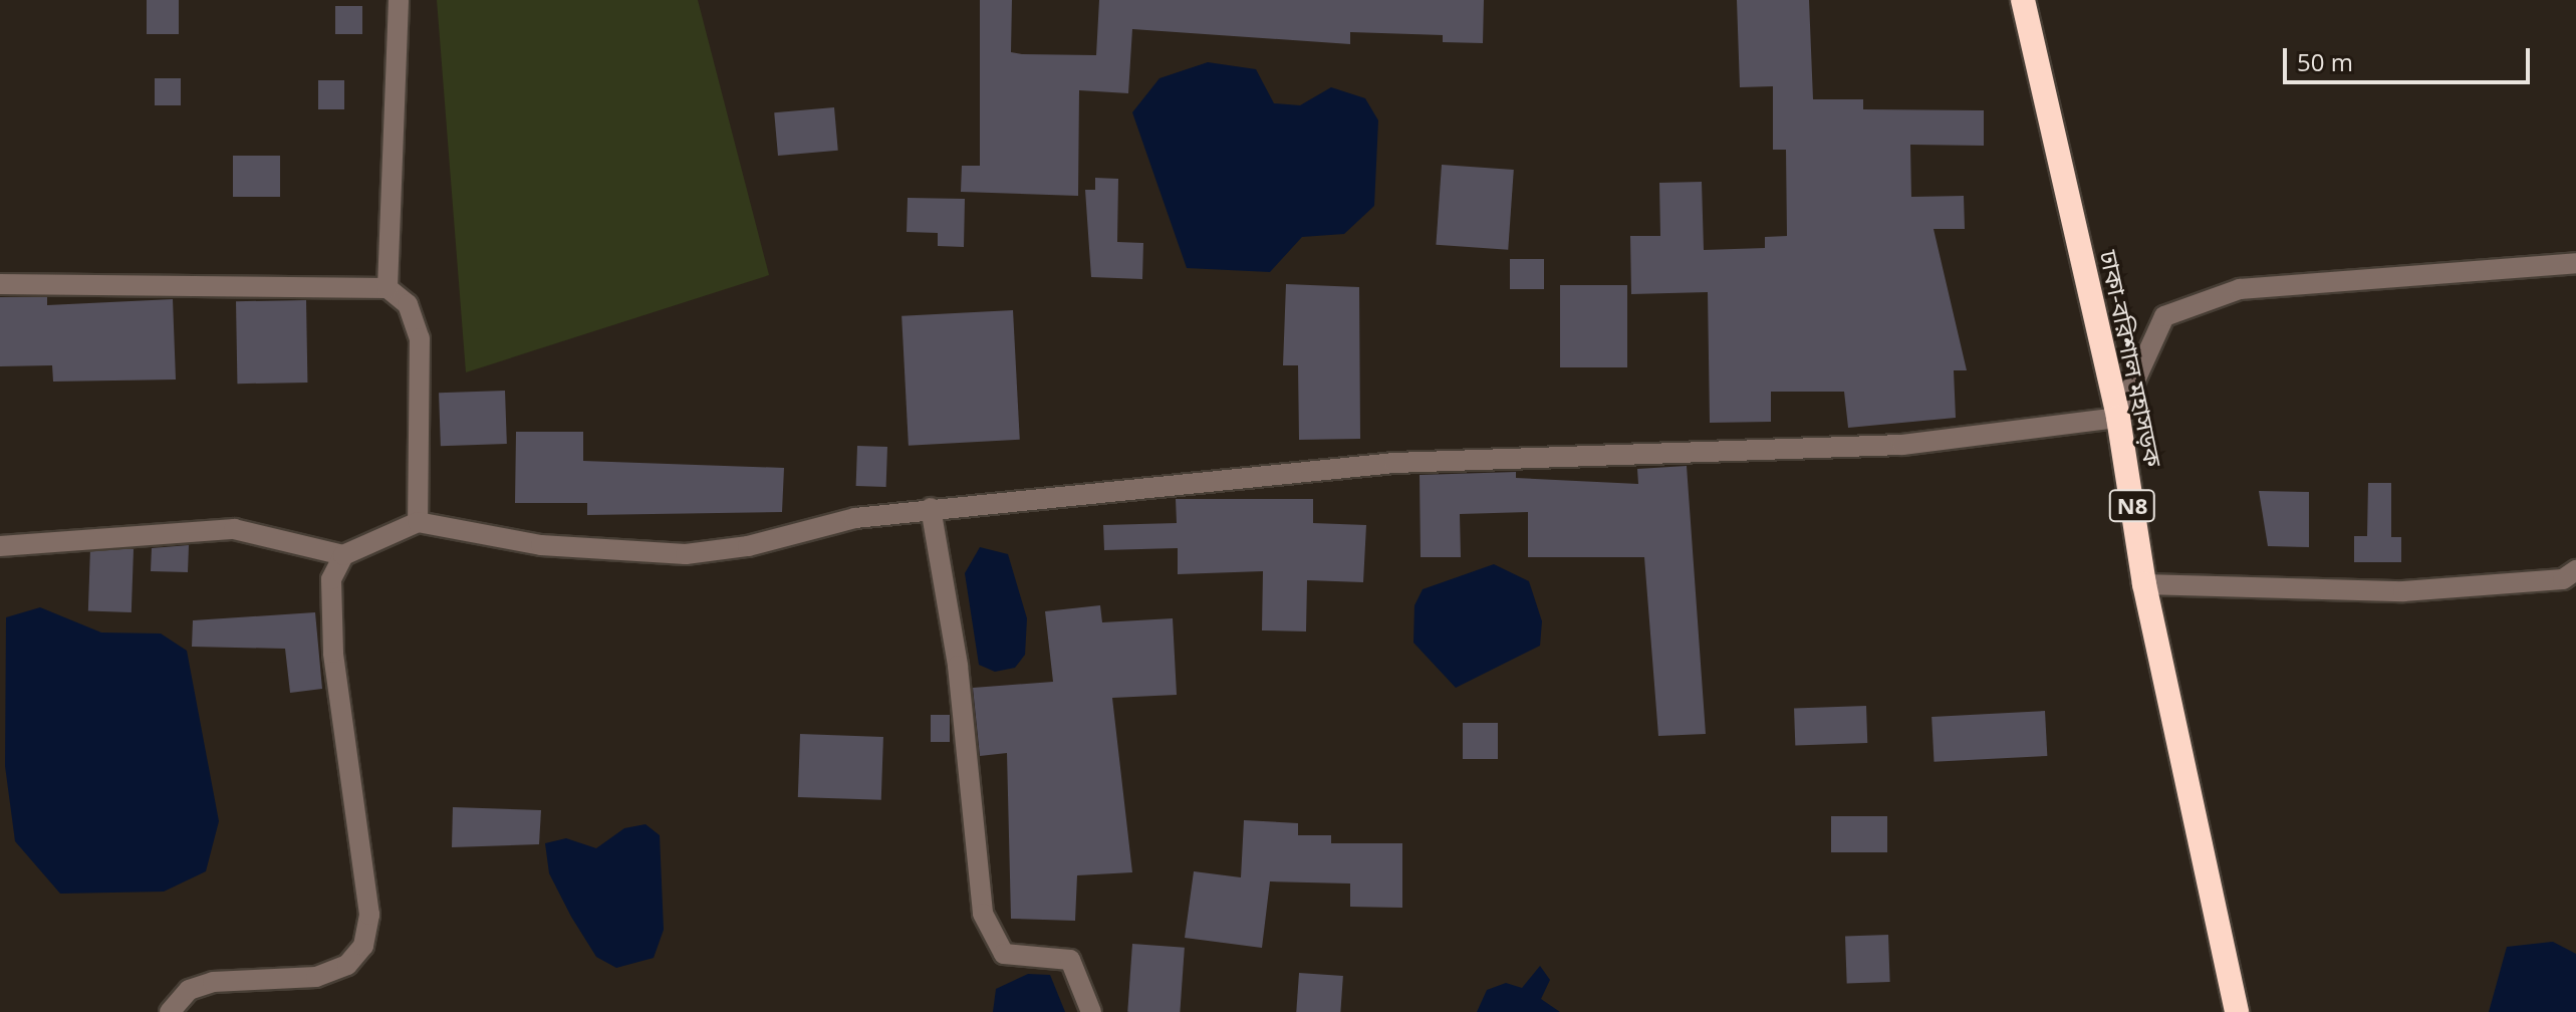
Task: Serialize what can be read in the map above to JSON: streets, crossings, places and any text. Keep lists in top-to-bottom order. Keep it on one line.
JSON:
{"streets":{"highway":["ঢাকা-বরিশাল মহাসড়ক","N8"]},"scale_bar":"50 m"}
